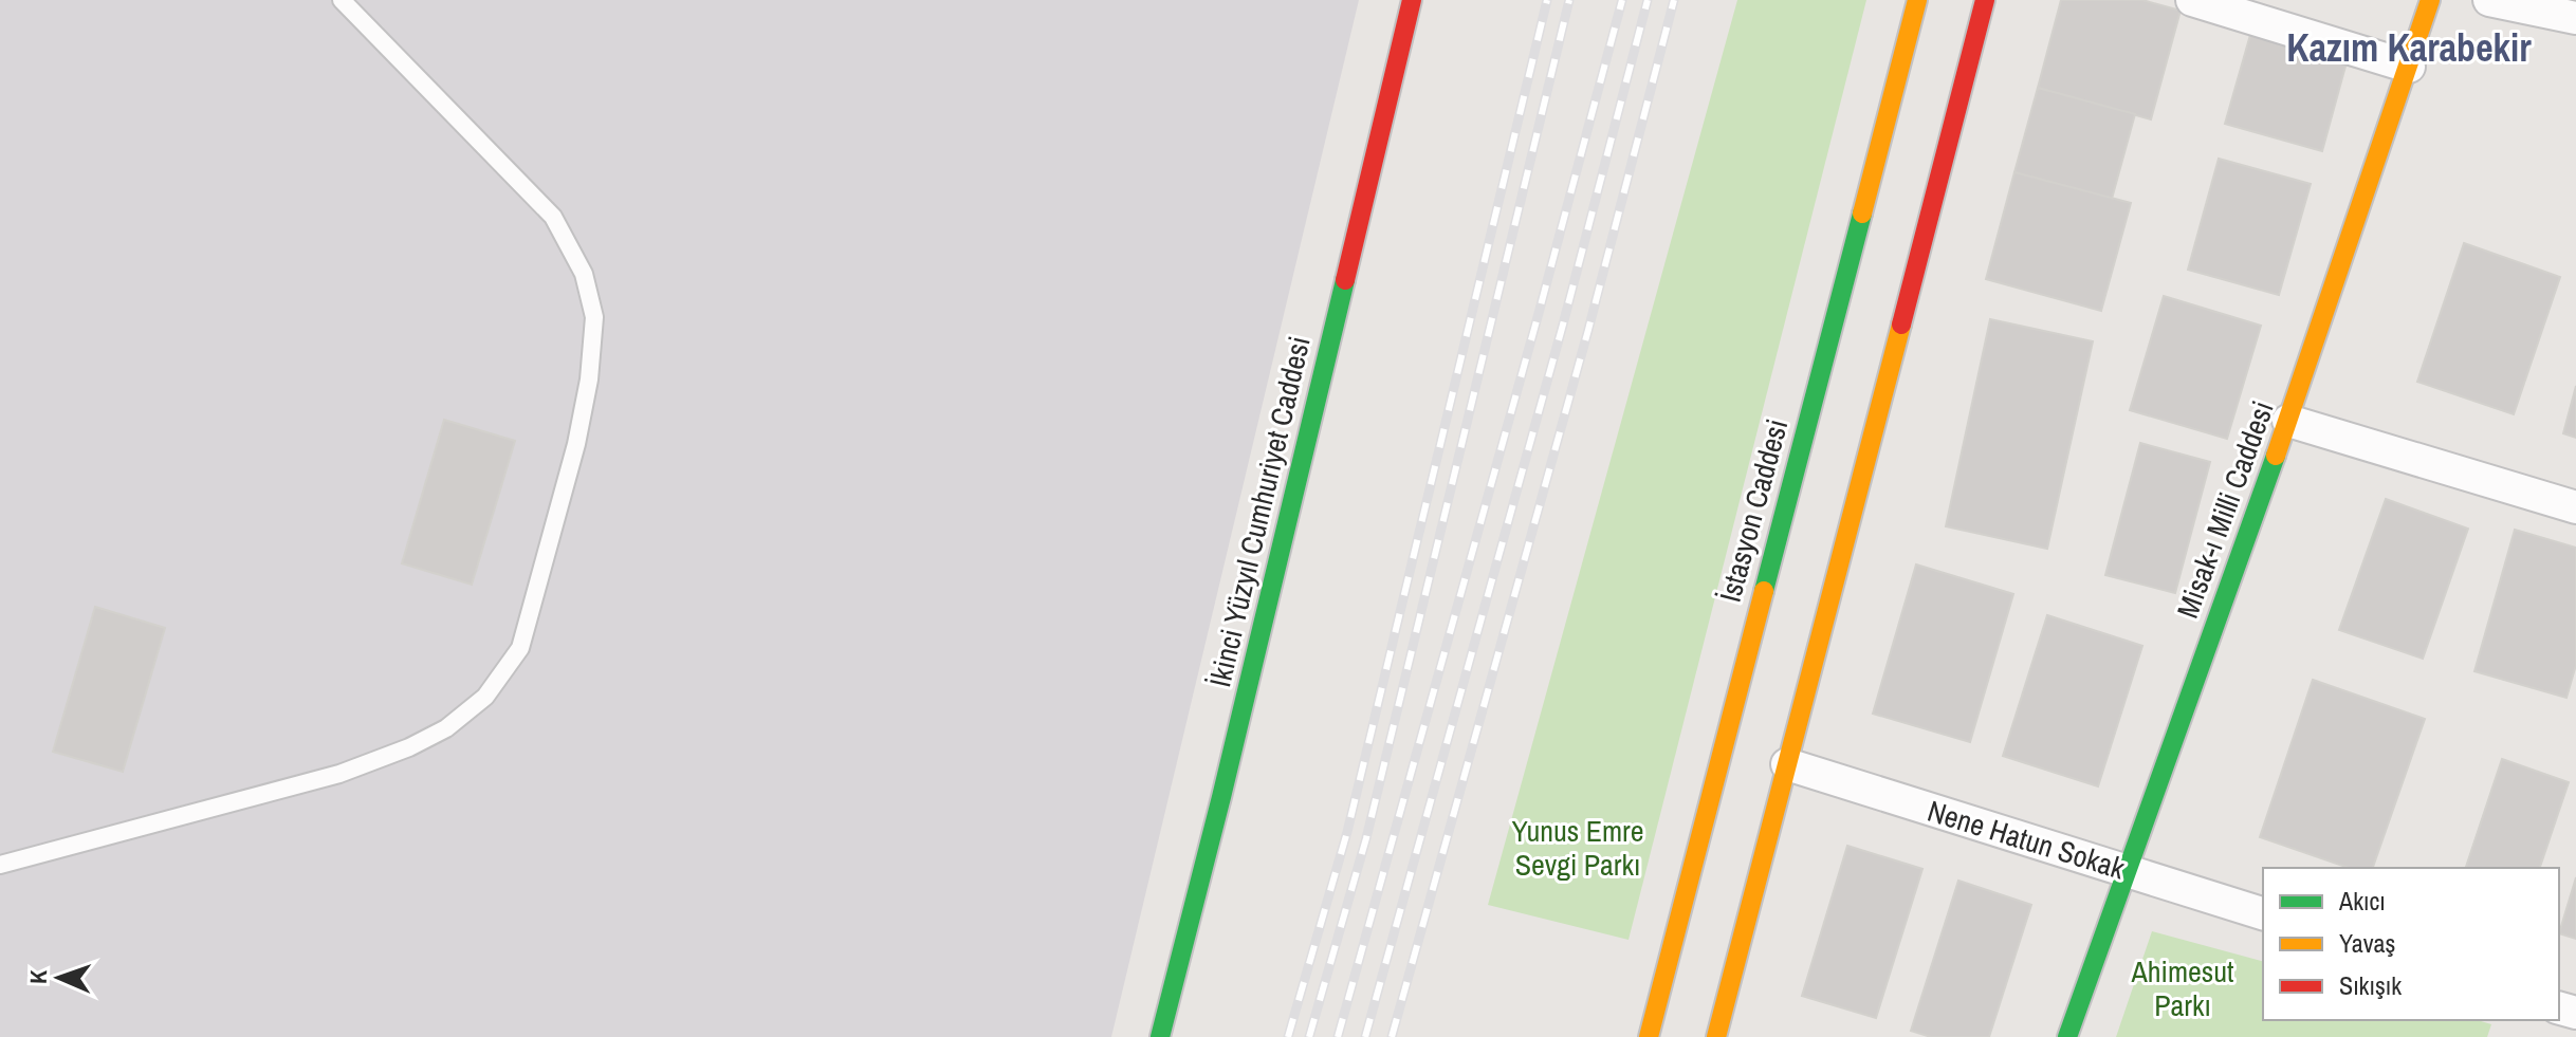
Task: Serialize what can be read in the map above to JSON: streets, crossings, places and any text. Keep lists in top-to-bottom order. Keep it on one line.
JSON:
{"streets":{"main road":["Misak-ı Milli Caddesi","İstasyon Caddesi","İkinci Yüzyıl Cumhuriyet Caddesi"],"street":["Nene Hatun Sokak"]},"crossings":[["Misak-ı Milli Caddesi","Nene Hatun Sokak"]],"districts":["Kazım Karabekir"],"parks":["Yunus Emre Sevgi Parkı","Ahimesut Parkı"],"legend":["Akıcı","Yavaş","Sıkışık"],"north":"left"}
